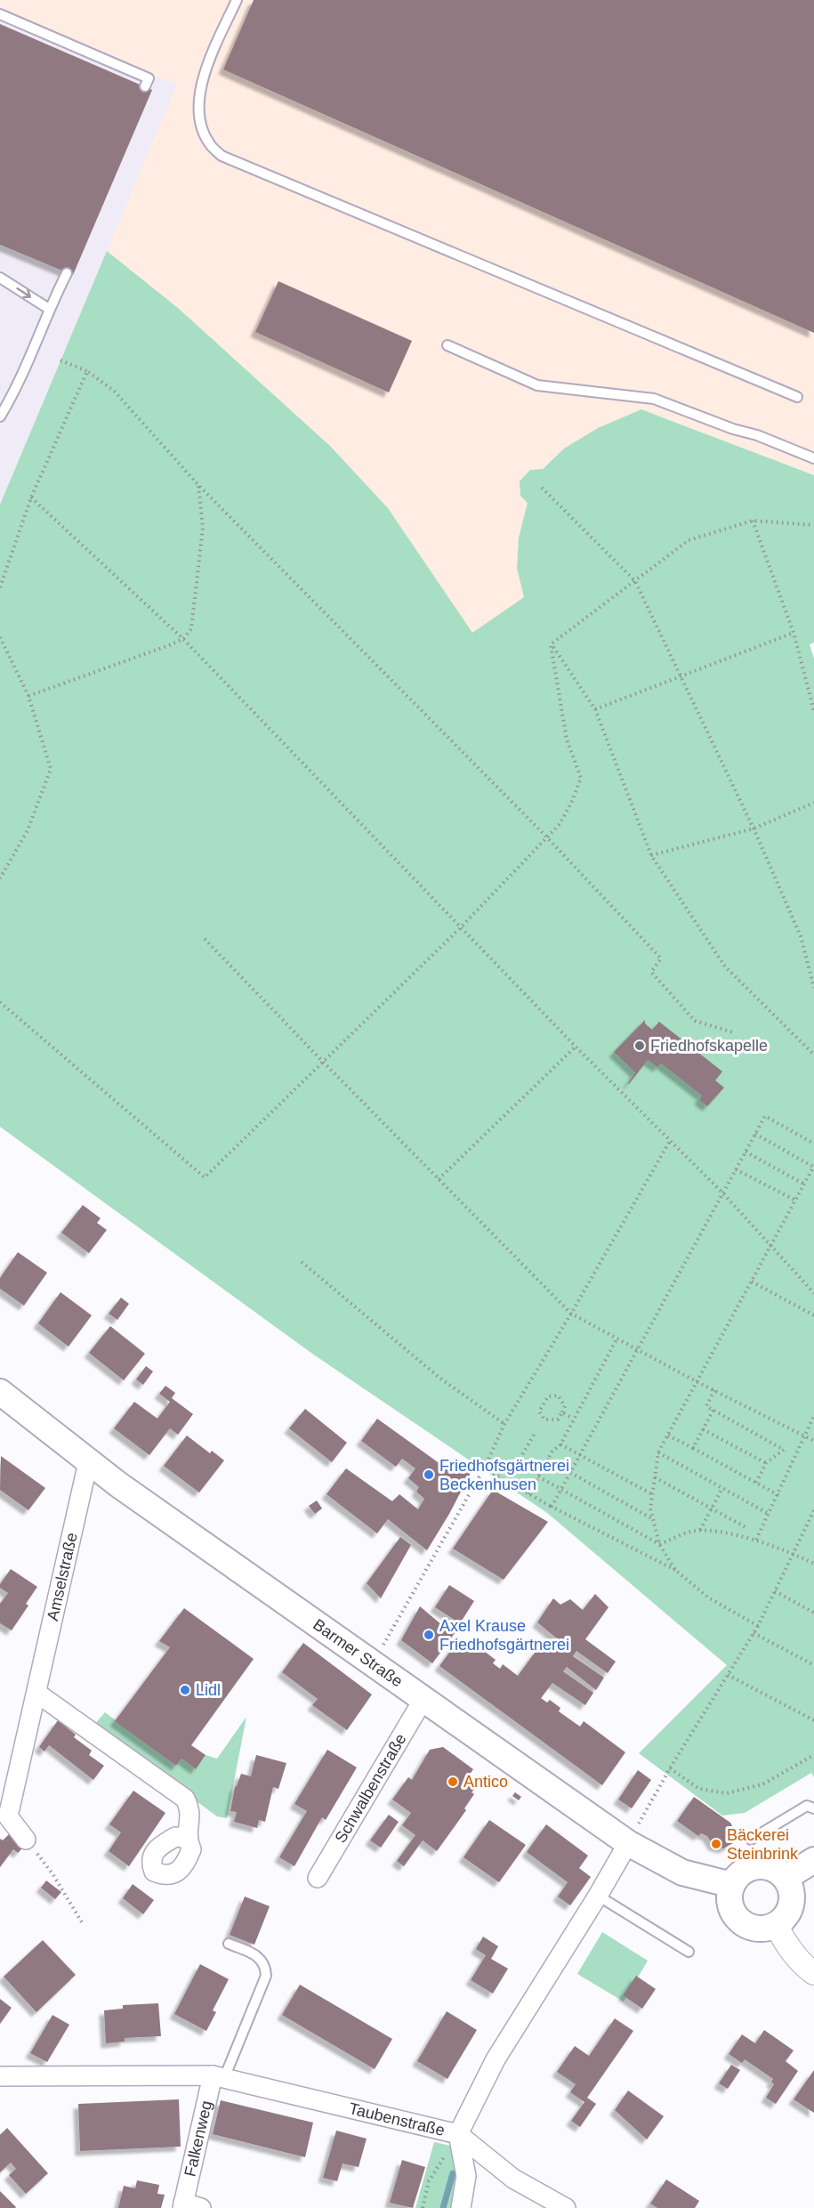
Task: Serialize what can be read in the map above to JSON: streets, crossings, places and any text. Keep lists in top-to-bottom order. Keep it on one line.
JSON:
{"streets":{"main road":["Barmer Straße"],"street":["Amselstraße","Schwalbenstraße","Taubenstraße","Falkenweg"]},"crossings":[["Amselstraße","Barmer Straße"],["Barmer Straße","Schwalbenstraße"],["Barmer Straße","Taubenstraße"],["Taubenstraße","Falkenweg"]],"places":["Friedhofskapelle","Friedhofsgärtnerei Beckenhusen","Axel Krause Friedhofsgärtnerei","Lidl","Antico","Bäckerei Steinbrink"]}
